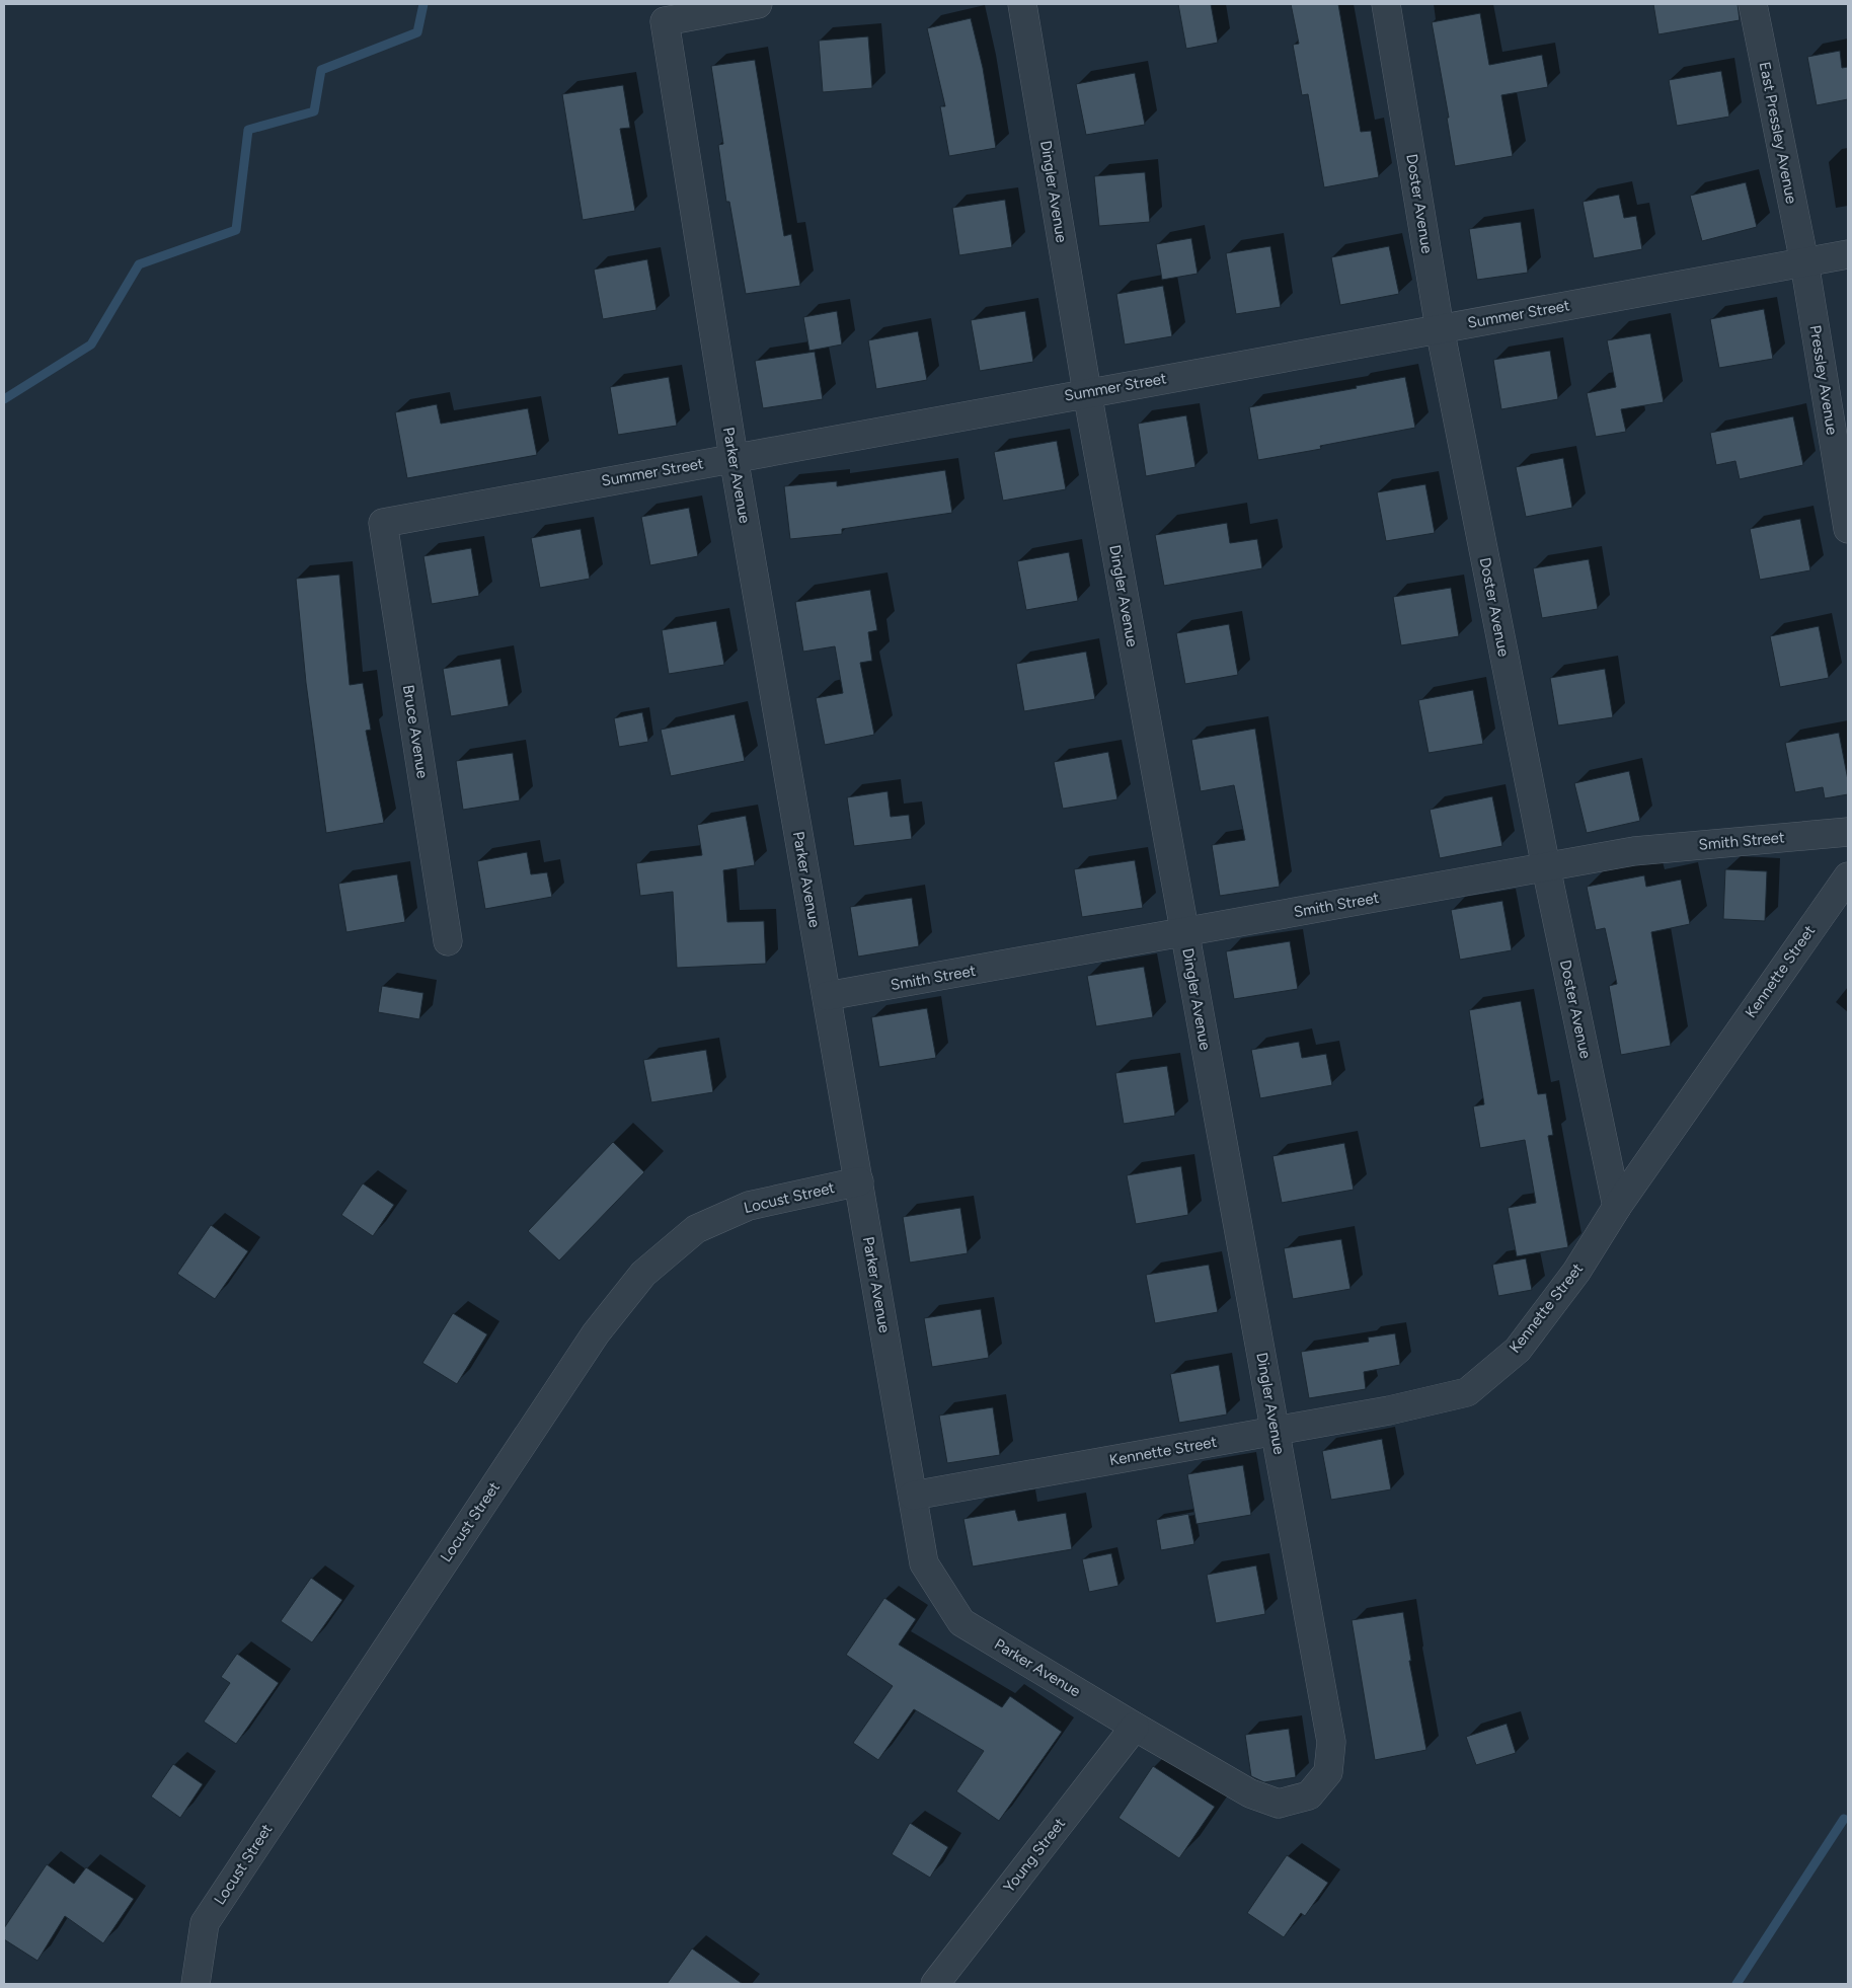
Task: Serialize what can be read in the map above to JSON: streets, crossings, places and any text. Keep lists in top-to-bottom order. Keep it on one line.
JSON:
{"streets":{"street":["East Pressley Avenue","Dingler Avenue","Doster Avenue","Summer Street","Pressley Avenue","Parker Avenue","Bruce Avenue","Smith Street","Kennette Street","Locust Street","Young Street"]},"crossings":[["East Pressley Avenue","Summer Street"],["East Pressley Avenue","Pressley Avenue"],["Dingler Avenue","Summer Street"],["Dingler Avenue","Parker Avenue"],["Dingler Avenue","Smith Street"],["Dingler Avenue","Kennette Street"],["Dingler Avenue","Young Street"],["Doster Avenue","Summer Street"],["Doster Avenue","Smith Street"],["Doster Avenue","Kennette Street"],["Summer Street","Pressley Avenue"],["Summer Street","Parker Avenue"],["Summer Street","Bruce Avenue"],["Parker Avenue","Smith Street"],["Parker Avenue","Kennette Street"],["Parker Avenue","Locust Street"],["Parker Avenue","Young Street"]]}
